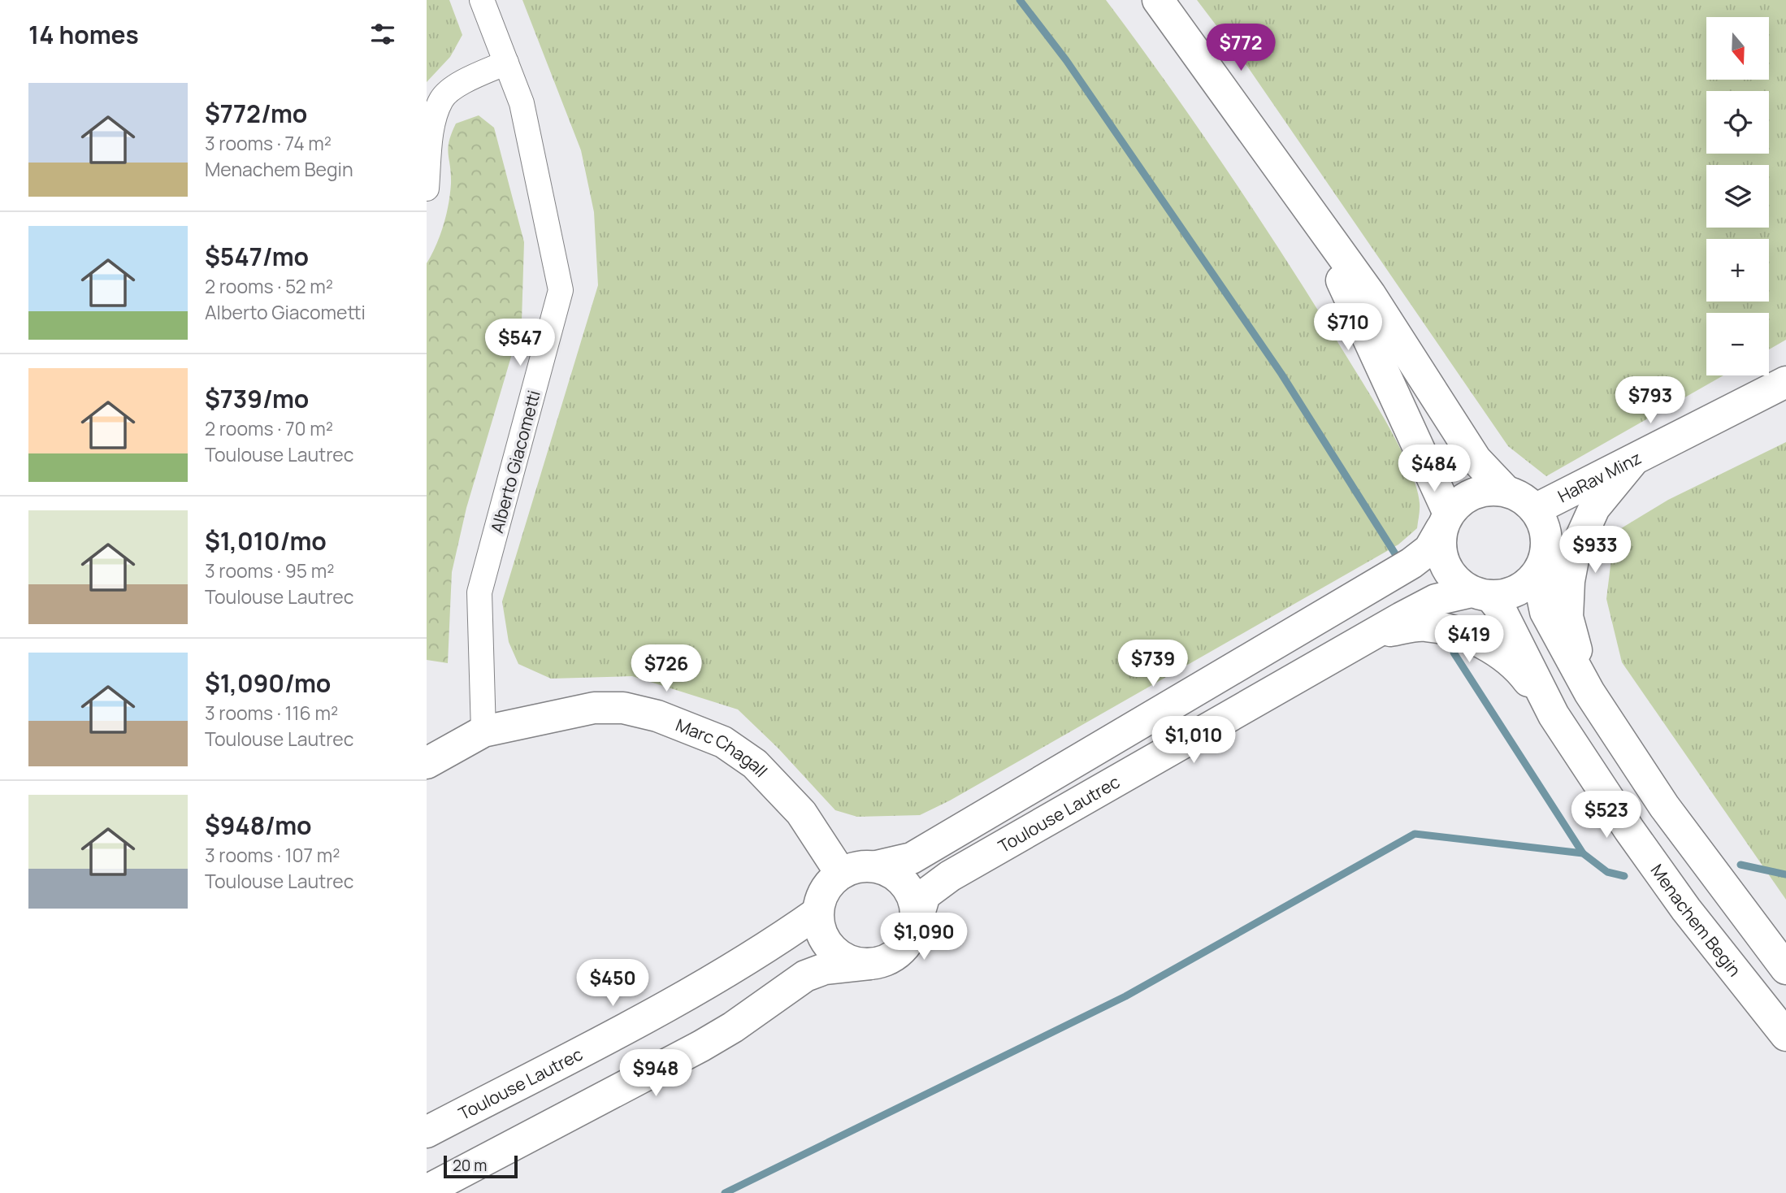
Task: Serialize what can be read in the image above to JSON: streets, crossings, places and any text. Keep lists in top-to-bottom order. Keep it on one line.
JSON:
{"streets":{"main road":["HaRav Minz","Marc Chagall","Toulouse Lautrec","Menachem Begin"],"street":["Alberto Giacometti"]},"crossings":[["Alberto Giacometti","Marc Chagall"],["HaRav Minz","Toulouse Lautrec"],["HaRav Minz","Menachem Begin"],["Marc Chagall","Toulouse Lautrec"],["Toulouse Lautrec","Menachem Begin"]],"scale_bar":"20 m","north":"bottom","page":{"heading":"14 homes","map_buttons":["+","−"],"price":["$772","$710","$547","$793","$484","$933","$419","$739","$726","$1,010","$523","$1,090","$450","$948"],"list":[{"name":"$772/mo","note":"3 rooms · 74 m² · Menachem Begin"},{"name":"$547/mo","note":"2 rooms · 52 m² · Alberto Giacometti"},{"name":"$739/mo","note":"2 rooms · 70 m² · Toulouse Lautrec"},{"name":"$1,010/mo","note":"3 rooms · 95 m² · Toulouse Lautrec"},{"name":"$1,090/mo","note":"3 rooms · 116 m² · Toulouse Lautrec"},{"name":"$948/mo","note":"3 rooms · 107 m² · Toulouse Lautrec"}],"scale":"20 m"}}
